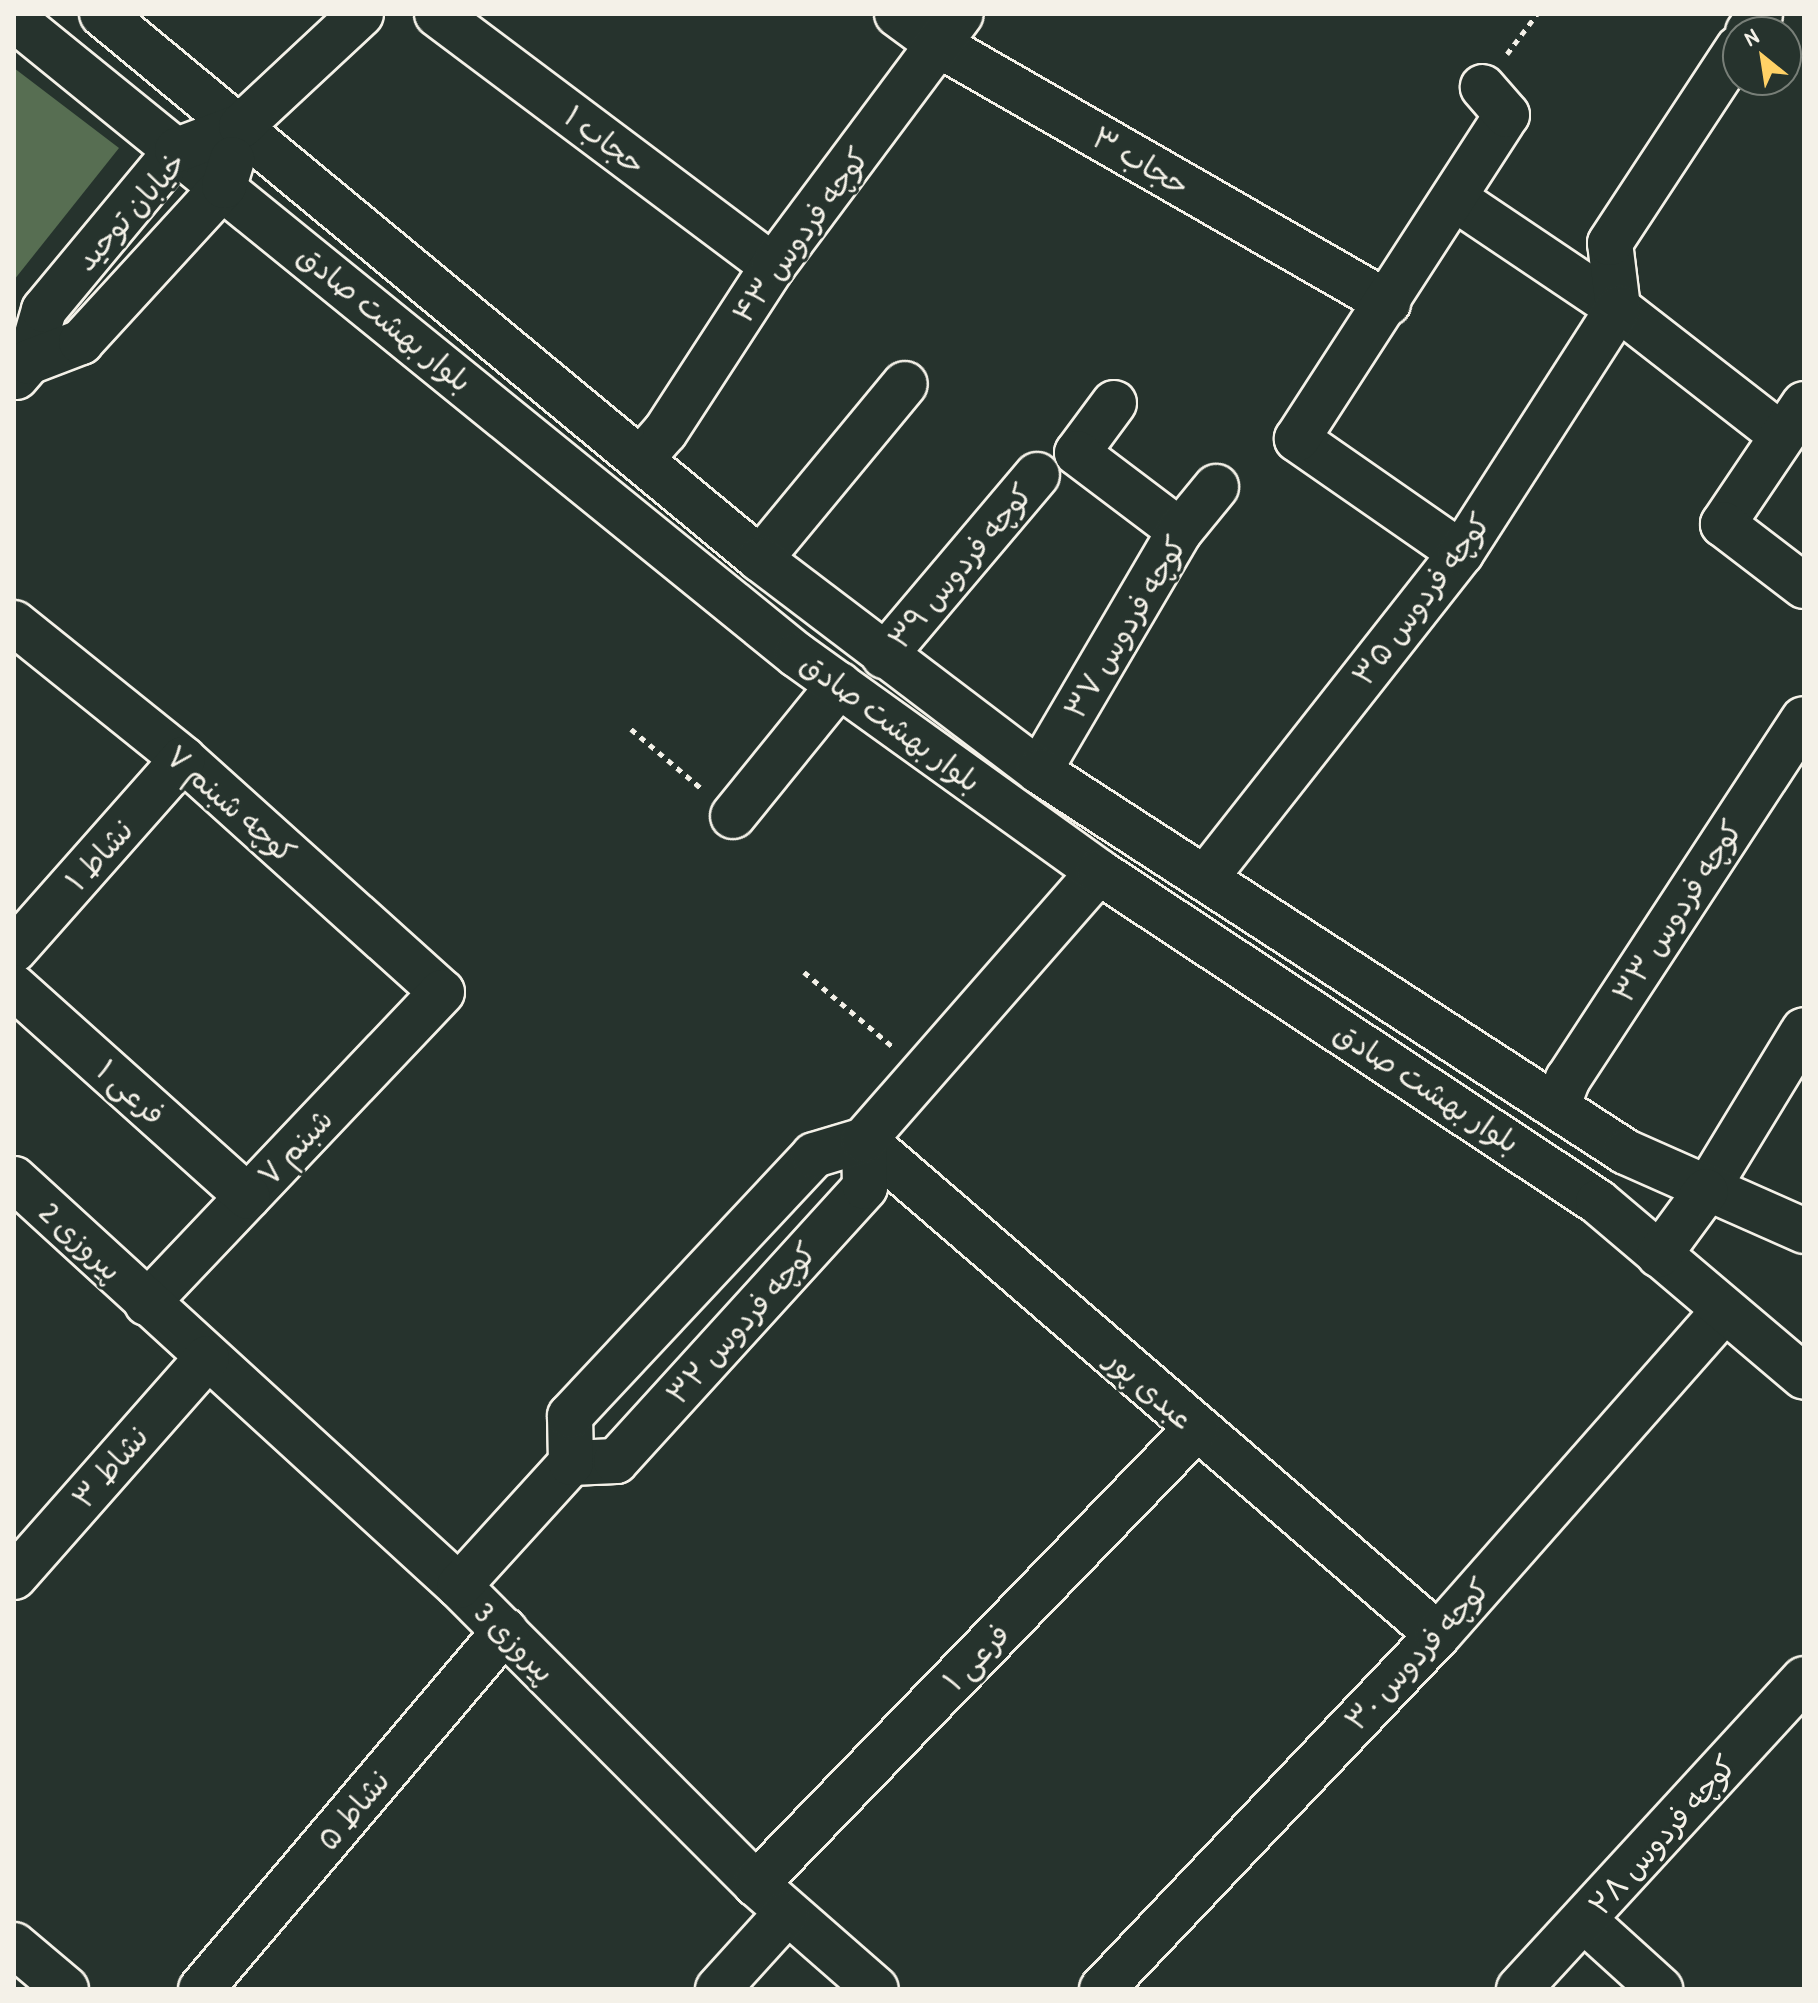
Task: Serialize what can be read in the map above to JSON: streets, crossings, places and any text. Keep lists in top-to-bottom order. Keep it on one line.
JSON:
{"streets":{"street":["حجاب ۱","حجاب ۳","خیابان توحید","کوچه فردوس ۴۳","بلوار بهشت صادق","کوچه فردوس ۳۹","کوچه فردوس ۳۵","کوچه فردوس ۳۷","کوچه شبنم ۷","نشاط ۱","کوچه فردوس ۳۳","فرعی ۱","شبنم ۷","پیروزی 2","کوچه فردوس ۳۲","عبدی پور","نشاط ۳","پیروزی 3","کوچه فردوس ۳۰","نشاط ۵","کوچه فردوس ۲۸"]},"crossings":[["حجاب ۱","کوچه فردوس ۴۳"],["حجاب ۳","کوچه فردوس ۴۳"],["خیابان توحید","بلوار بهشت صادق"],["کوچه فردوس ۴۳","بلوار بهشت صادق"],["بلوار بهشت صادق","کوچه فردوس ۳۹"],["بلوار بهشت صادق","کوچه فردوس ۳۵"],["بلوار بهشت صادق","کوچه فردوس ۳۷"],["بلوار بهشت صادق","کوچه فردوس ۳۳"],["بلوار بهشت صادق","کوچه فردوس ۳۰"],["کوچه شبنم ۷","نشاط ۱"],["کوچه شبنم ۷","شبنم ۷"],["فرعی ۱","شبنم ۷"],["فرعی ۱","عبدی پور"],["فرعی ۱","پیروزی 3"],["شبنم ۷","پیروزی 2"],["شبنم ۷","پیروزی 3"],["پیروزی 2","پیروزی 3"],["کوچه فردوس ۳۲","عبدی پور"],["عبدی پور","کوچه فردوس ۳۰"],["نشاط ۳","پیروزی 3"],["پیروزی 3","نشاط ۵"]],"north":"top left"}
